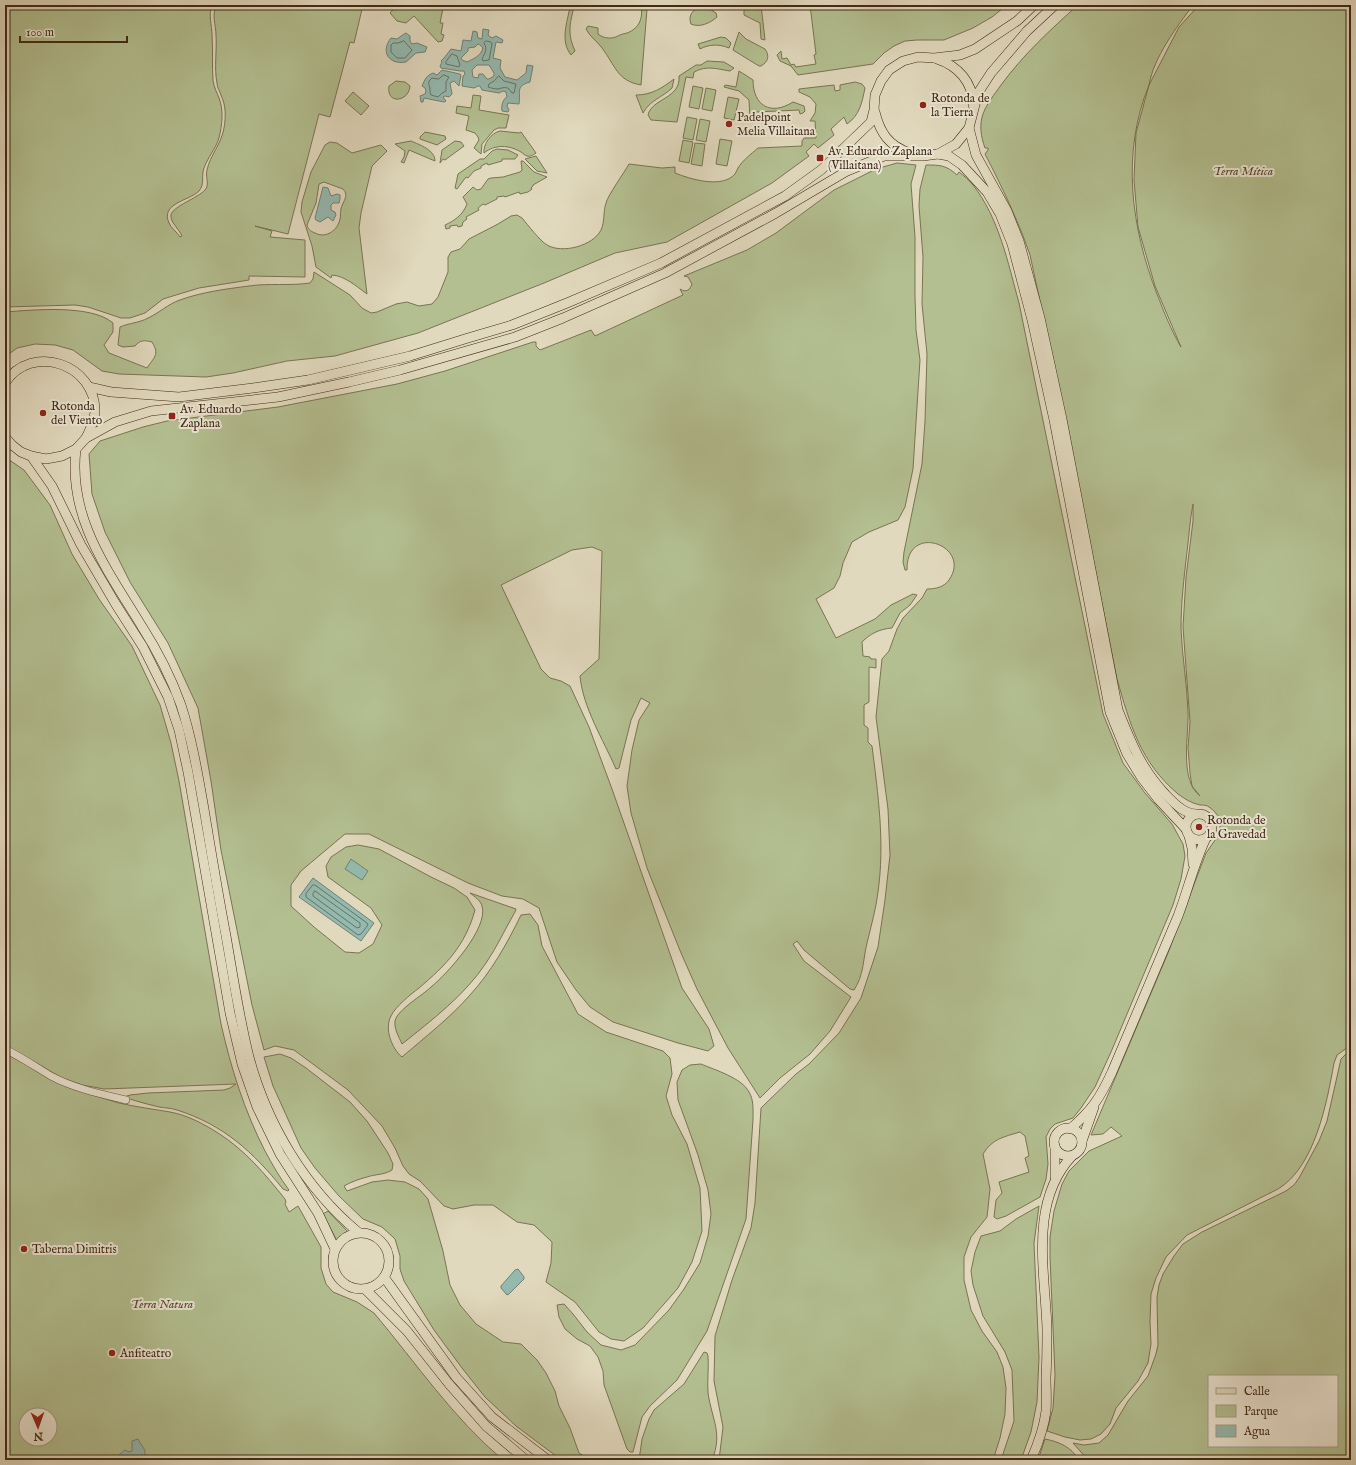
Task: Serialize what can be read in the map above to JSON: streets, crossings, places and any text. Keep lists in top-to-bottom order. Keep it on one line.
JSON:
{"parks":["Terra Mítica","Terra Natura"],"places":{"other":["Rotonda de la Tierra","Padelpoint Melia Villaitana","Rotonda del Viento","Rotonda de la Gravedad","Taberna Dimitris","Anfiteatro"],"transit":["Av. Eduardo Zaplana (Villaitana)","Av. Eduardo Zaplana"]},"legend":["Calle","Parque","Agua"],"scale_bar":"100 m","north":"bottom"}
